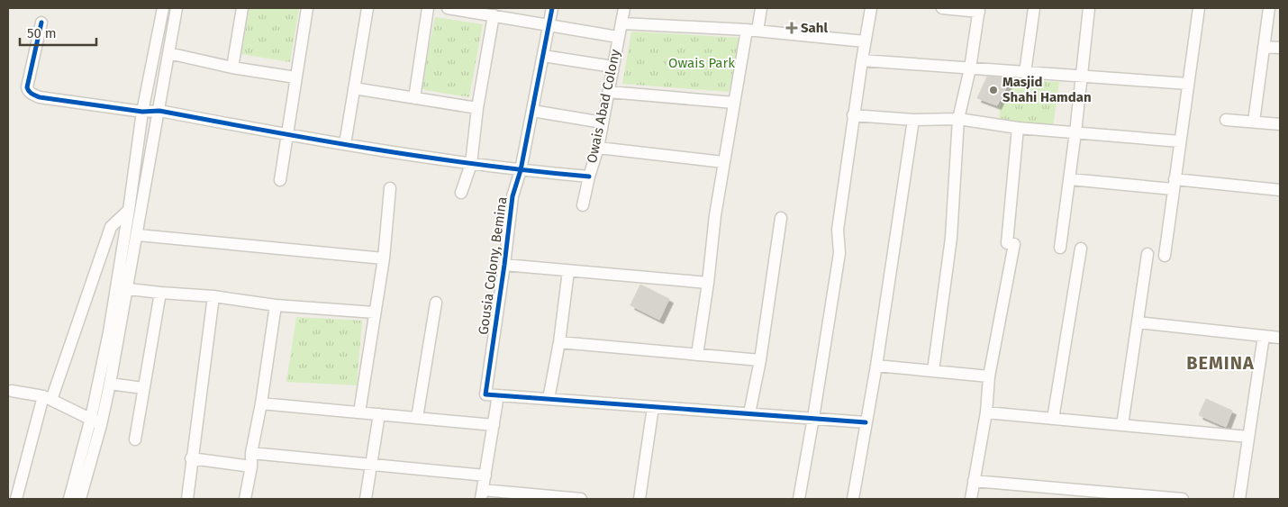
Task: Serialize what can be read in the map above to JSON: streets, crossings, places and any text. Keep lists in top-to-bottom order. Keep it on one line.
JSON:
{"streets":{"street":["Owais Abad Colony","Gousia Colony, Bemina"]},"districts":["BEMINA"],"parks":["Owais Park"],"places":{"health":["Sahl"],"other":["Masjid Shahi Hamdan"]},"scale_bar":"50 m"}
